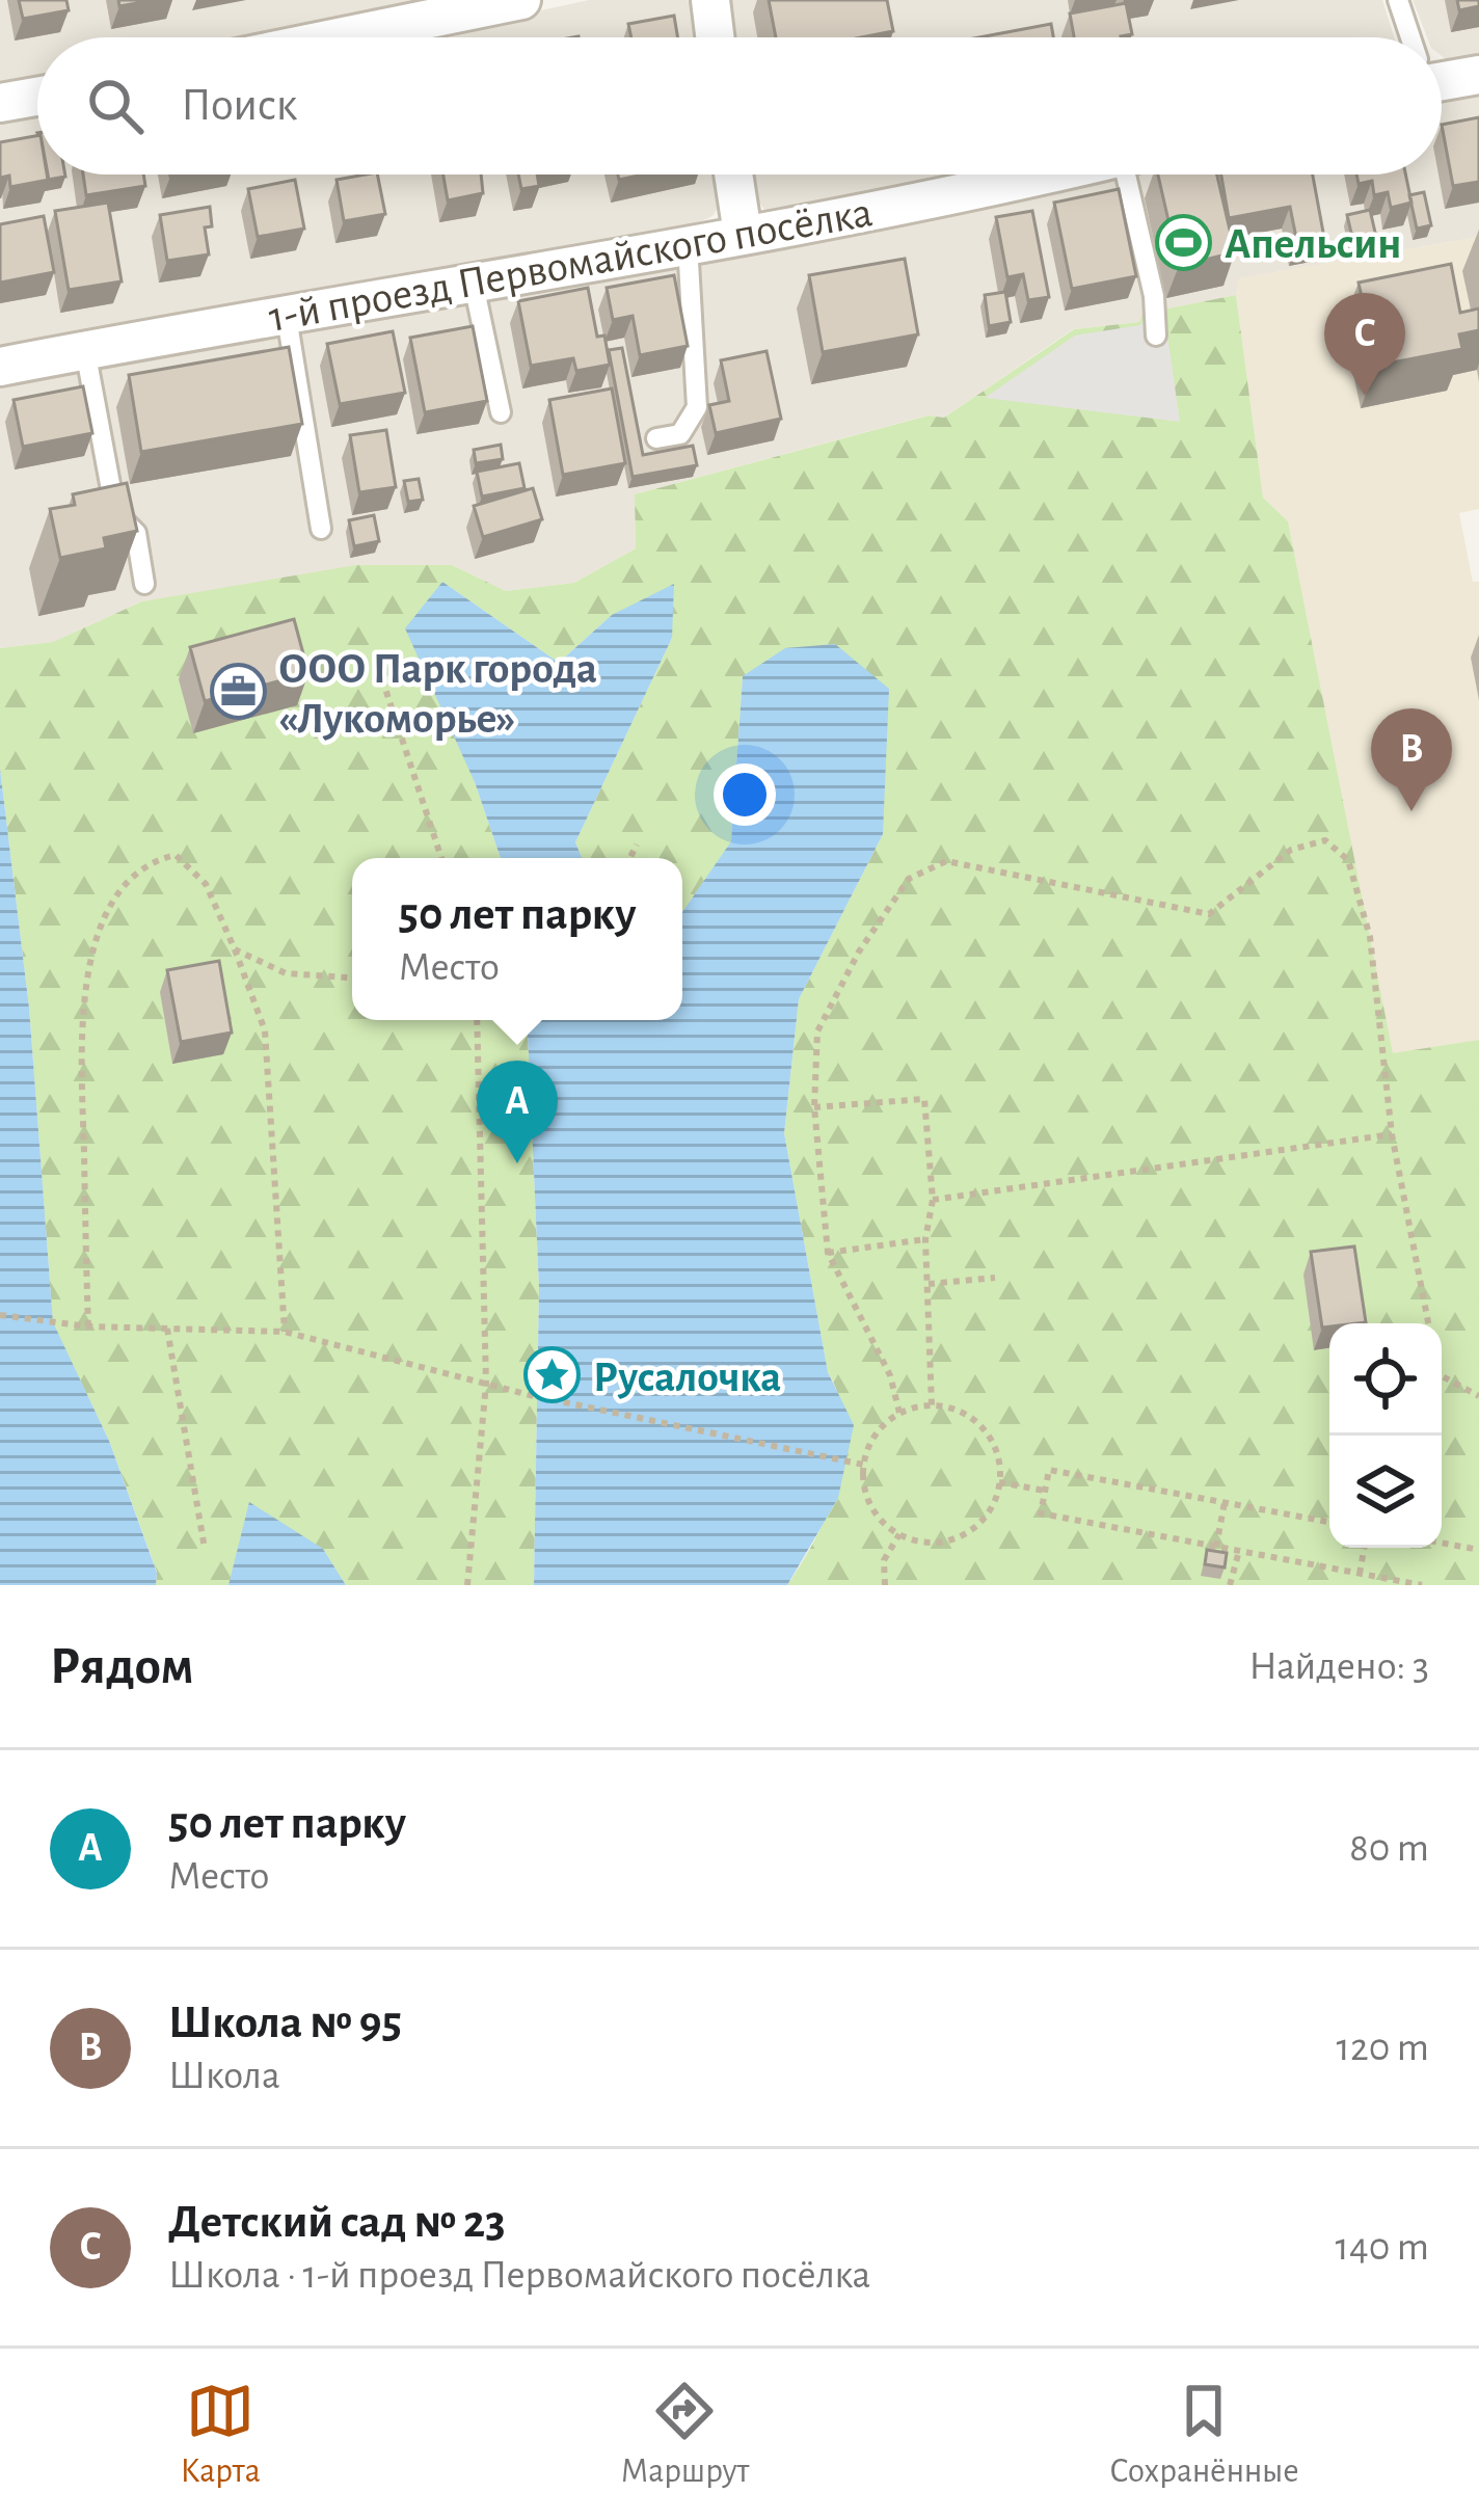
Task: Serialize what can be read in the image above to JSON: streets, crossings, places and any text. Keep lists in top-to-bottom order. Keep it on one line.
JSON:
{"streets":{"street":["1-й проезд Первомайского посёлка"]},"places":{"sports":["Апельсин"],"office":["ООО Парк города «Лукоморье»"],"place":["Русалочка"]},"page":{"search":"Поиск","pins":["C","B","A"],"popup":["50 лет парку","Место"],"heading":["Рядом","Найдено: 3"],"list":[{"mark":"A","name":"50 лет парку","note":"Место","value":"80 m"},{"mark":"B","name":"Школа № 95","note":"Школа","value":"120 m"},{"mark":"C","name":"Детский сад № 23","note":"Школа · 1-й проезд Первомайского посёлка","value":"140 m"}],"nav":["Карта","Маршрут","Сохранённые"]}}
